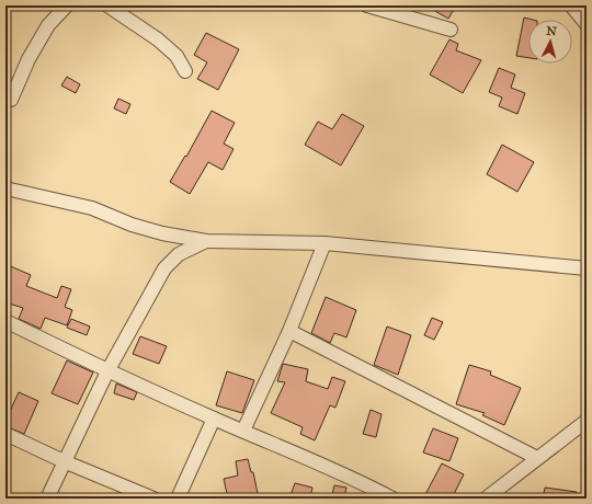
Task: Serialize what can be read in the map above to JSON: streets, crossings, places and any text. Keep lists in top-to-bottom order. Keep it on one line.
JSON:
{"north":"top"}
